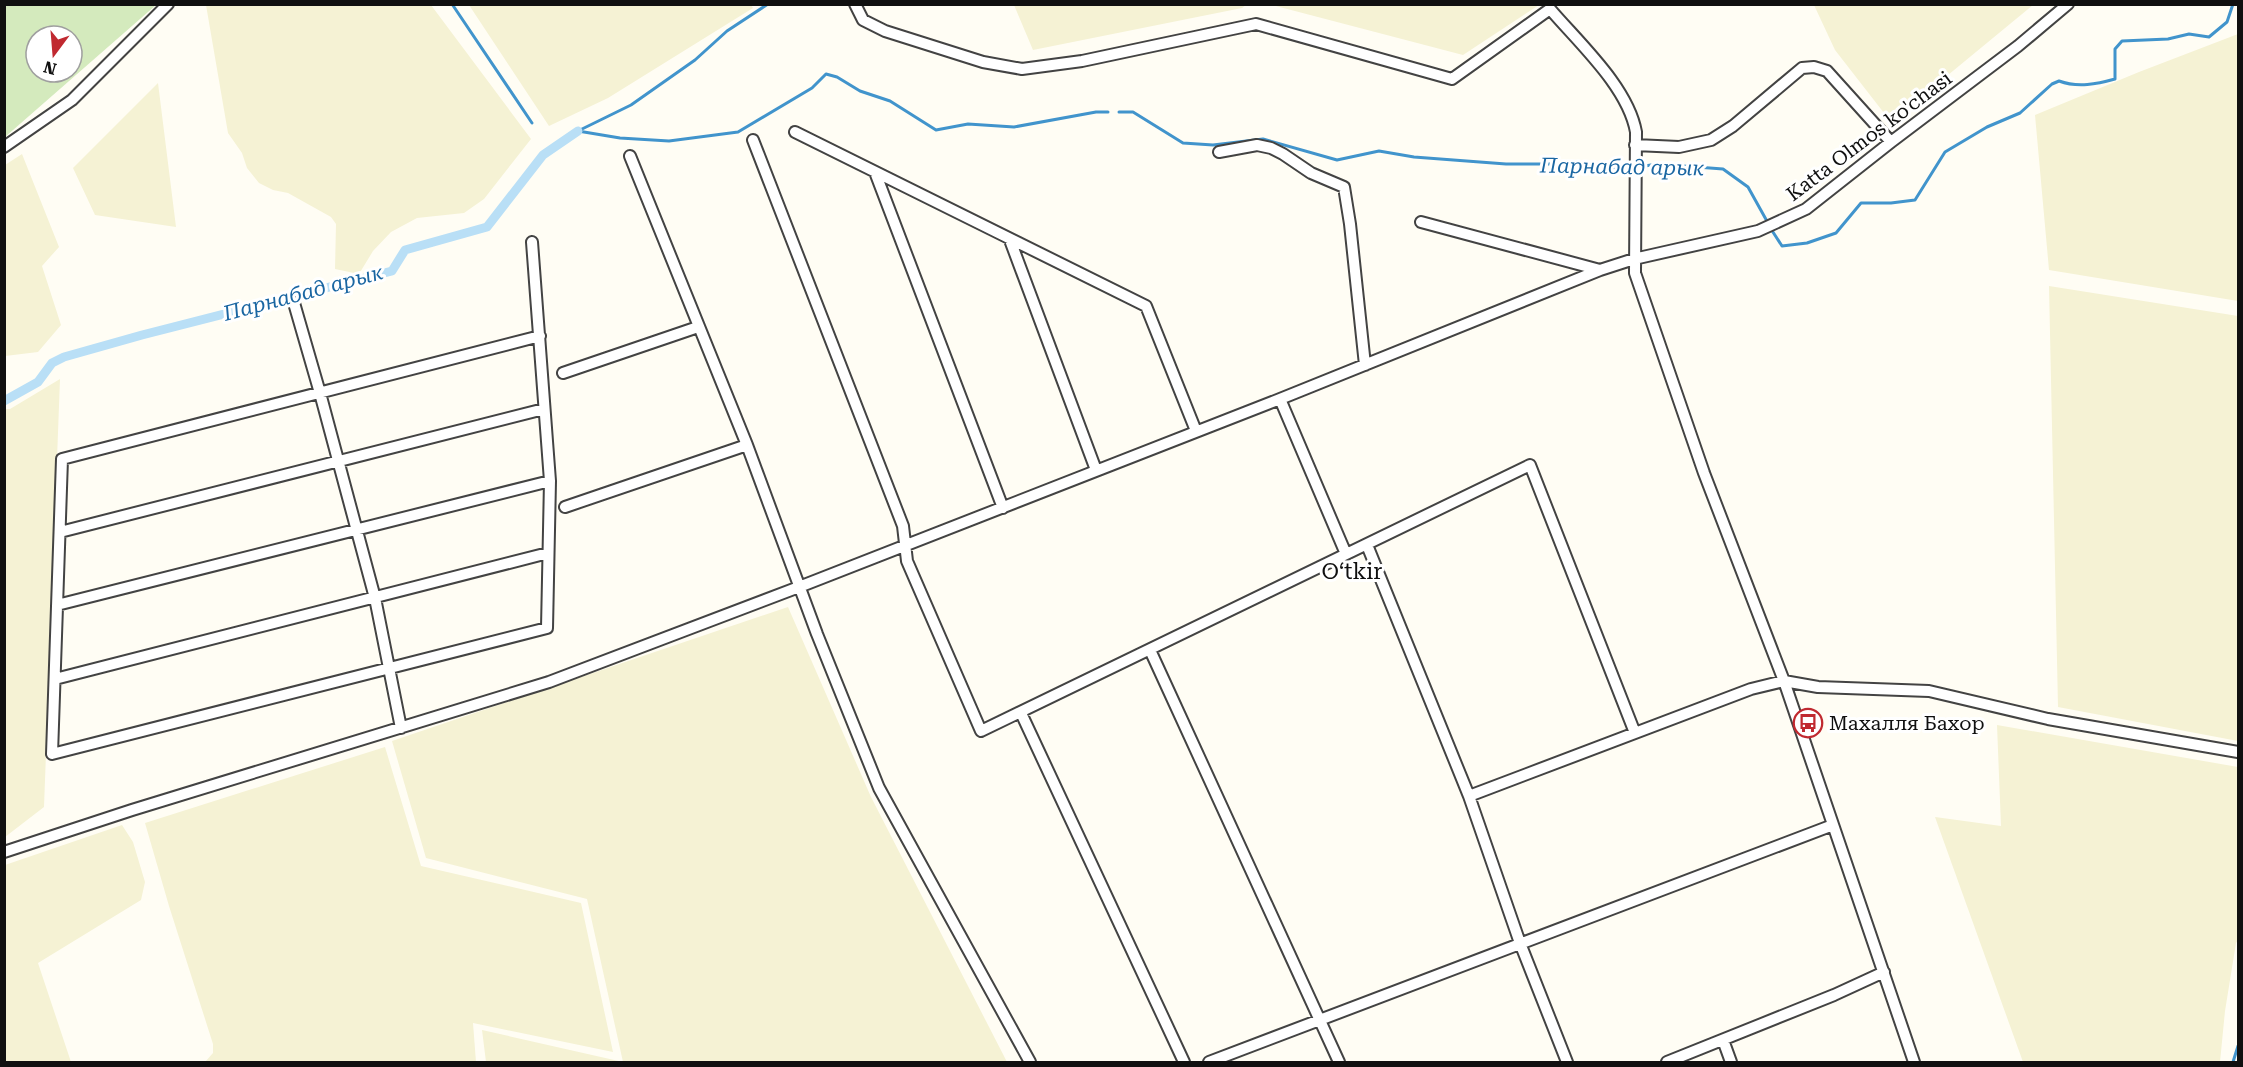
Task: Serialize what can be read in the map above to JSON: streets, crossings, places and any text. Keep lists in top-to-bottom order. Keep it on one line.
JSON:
{"streets":{"street":["Katta Olmos ko'chasi"]},"districts":["Oʻtkir"],"water":["Парнабад арык"],"places":{"bus stop":["Махалля Бахор"]},"north":"bottom"}
